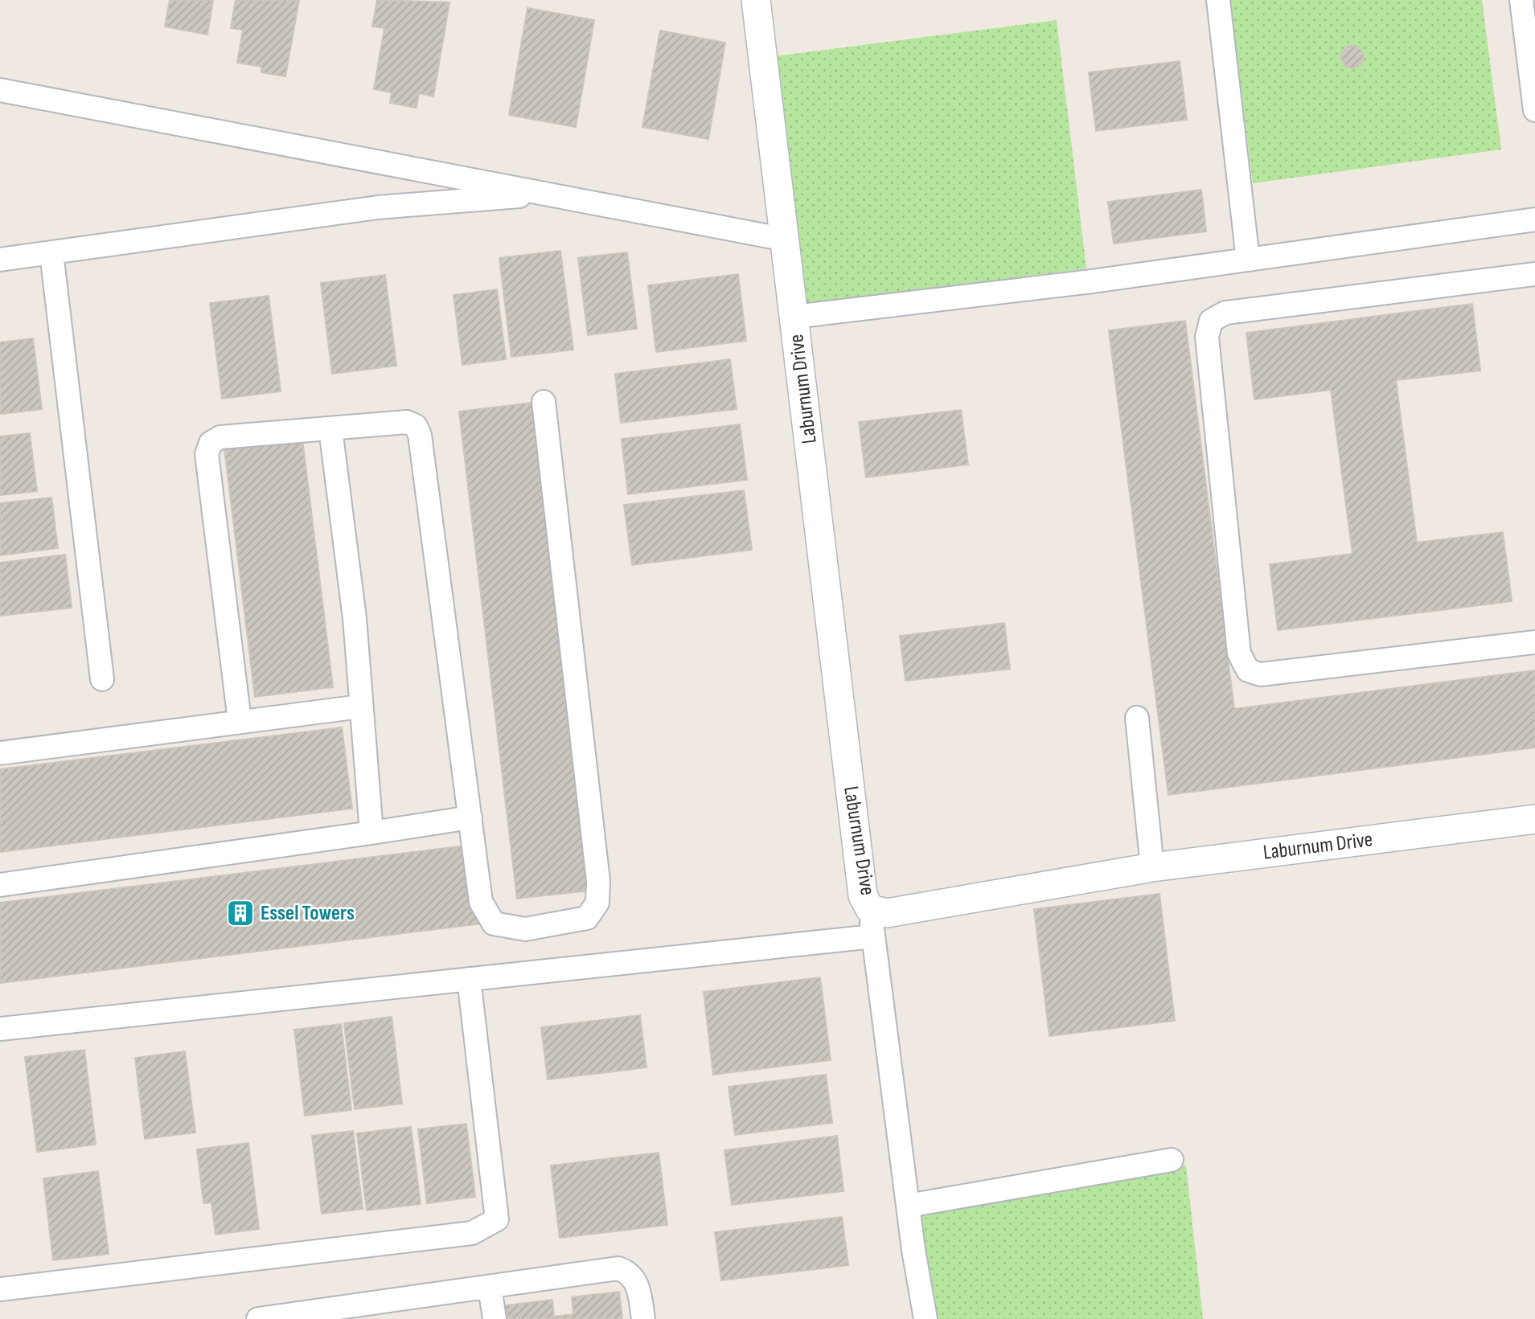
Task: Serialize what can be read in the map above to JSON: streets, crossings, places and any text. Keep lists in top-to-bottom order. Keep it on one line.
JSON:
{"streets":{"street":["Laburnum Drive"]},"places":{"building":["Essel Towers"]}}
